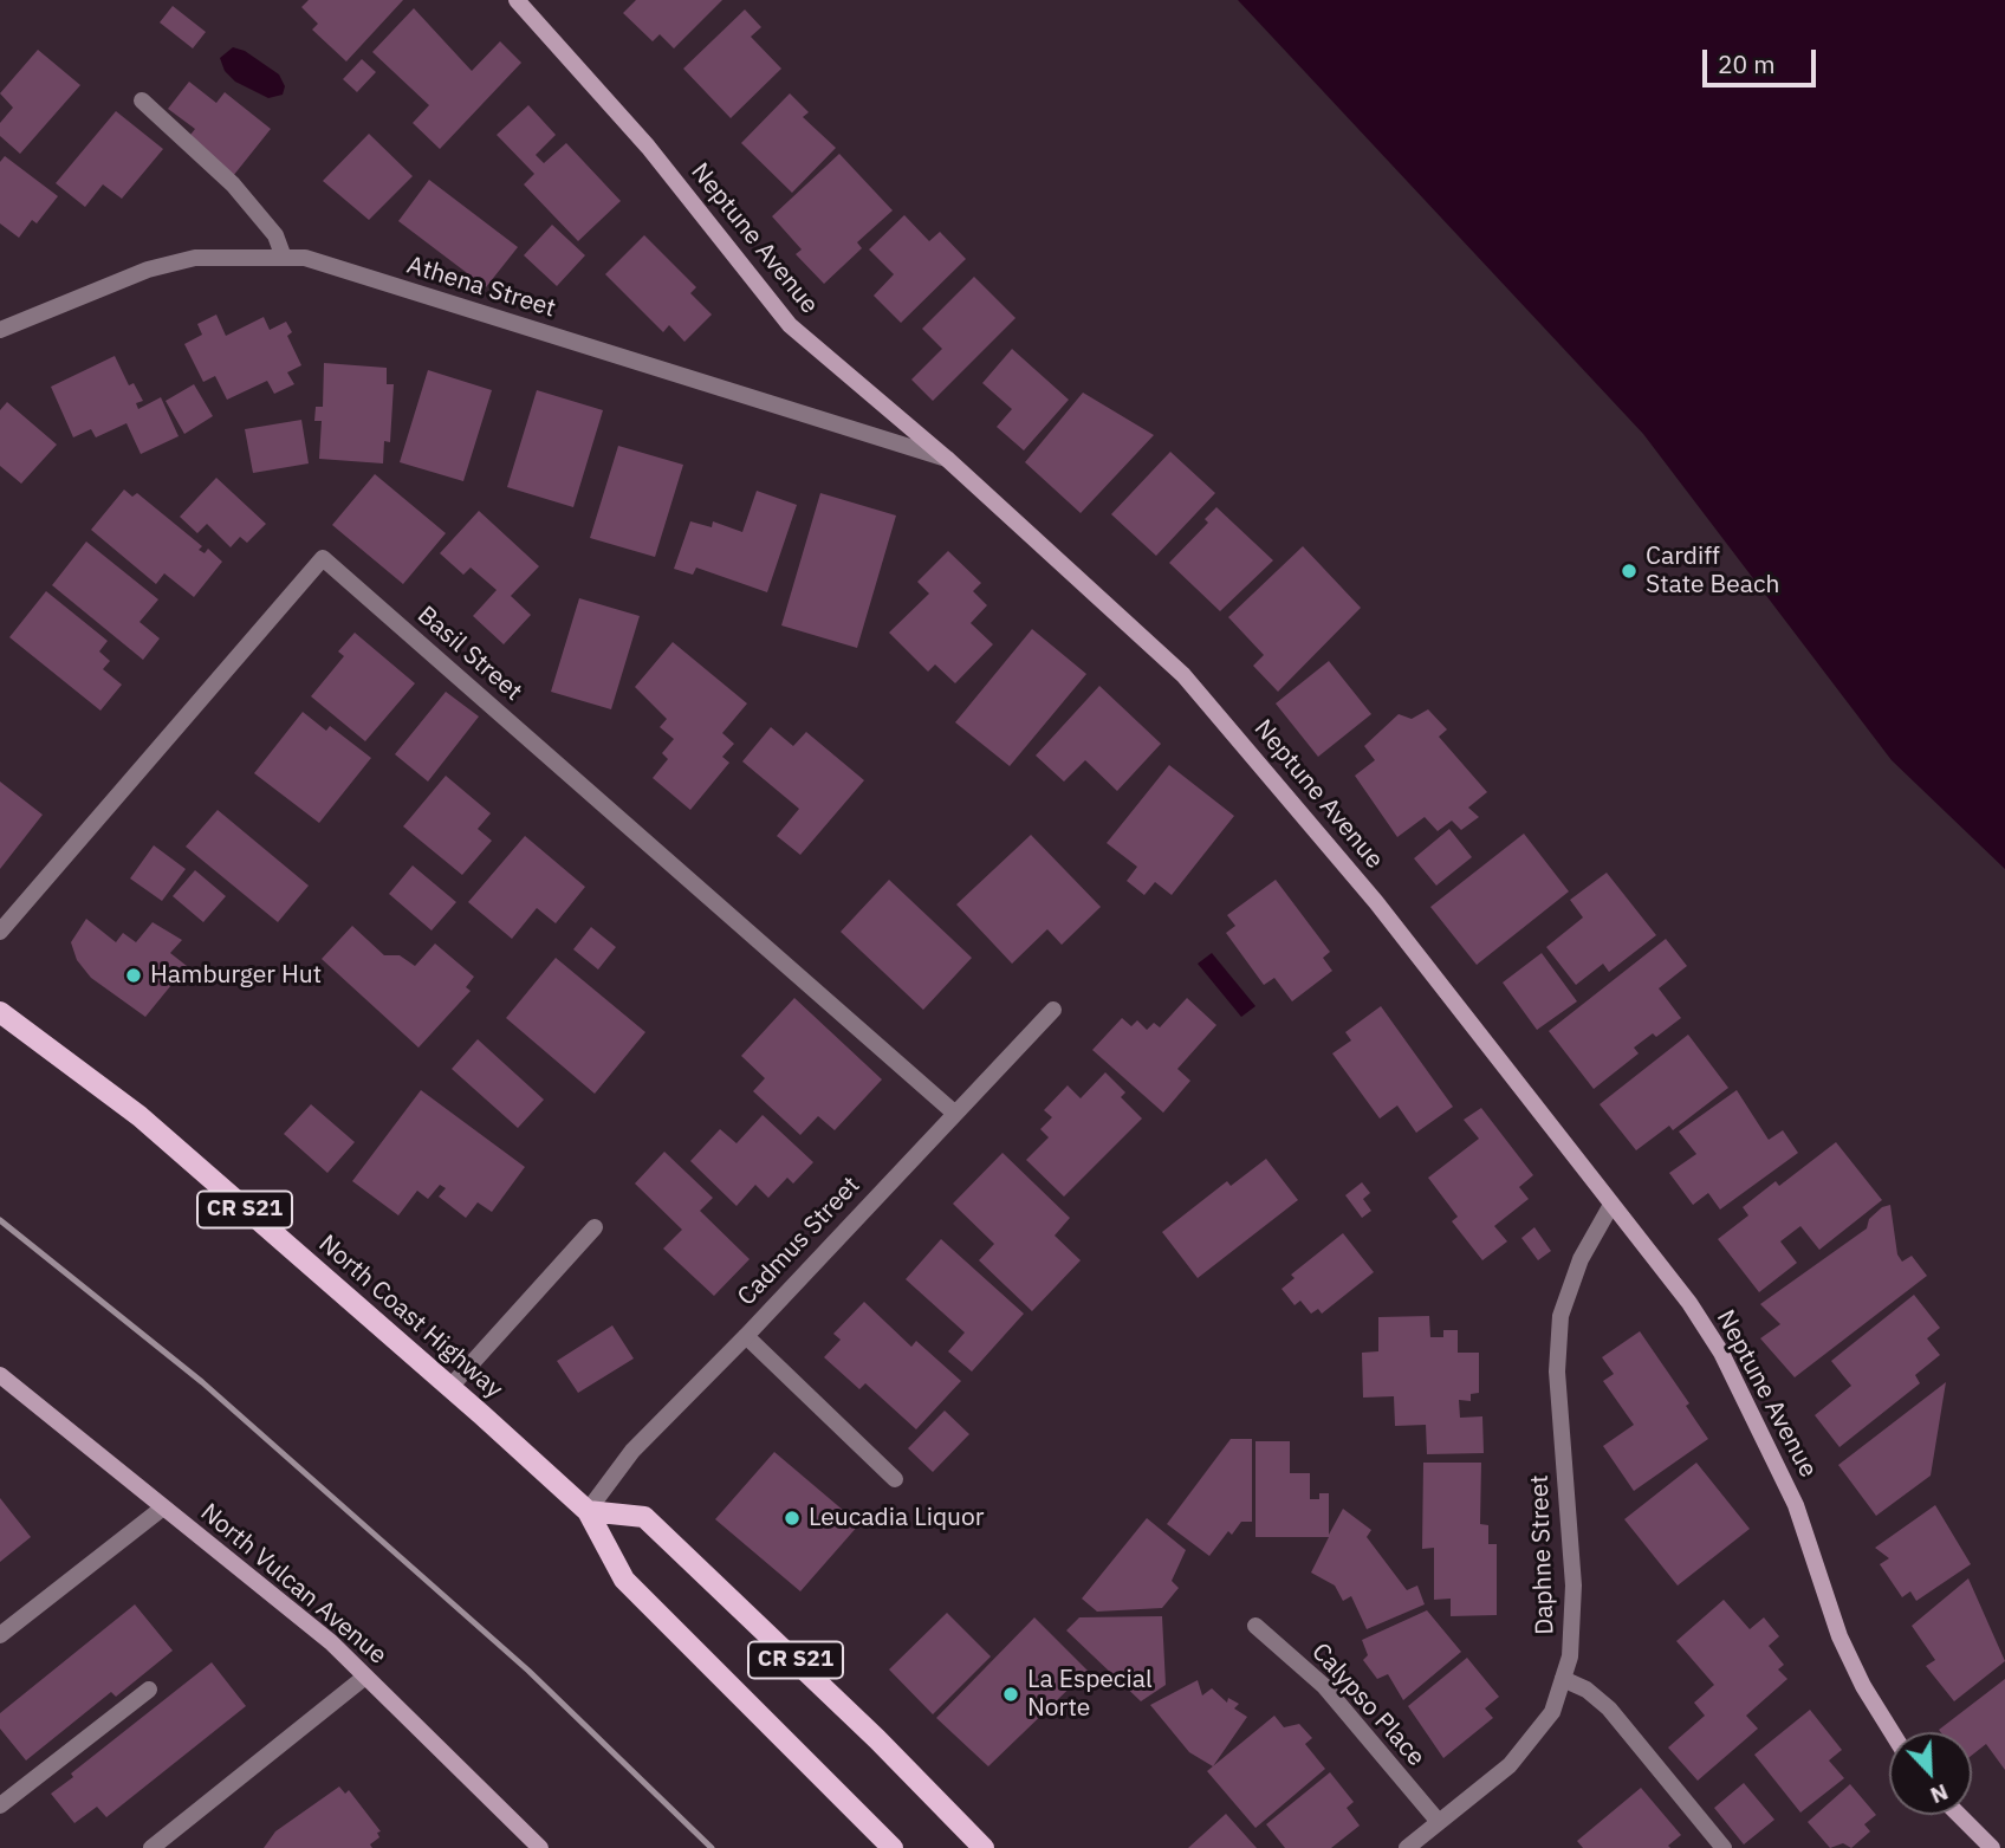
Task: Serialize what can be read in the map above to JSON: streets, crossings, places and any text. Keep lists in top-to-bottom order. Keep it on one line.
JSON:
{"streets":{"main road":["CR S21","North Coast Highway"],"street":["Neptune Avenue","Athena Street","Basil Street","Cadmus Street","Daphne Street","North Vulcan Avenue","Calypso Place"]},"crossings":[["Neptune Avenue","Athena Street"],["Neptune Avenue","Daphne Street"],["Basil Street","Cadmus Street"],["CR S21","Cadmus Street"],["CR S21","North Coast Highway"],["Cadmus Street","North Coast Highway"],["Daphne Street","Calypso Place"]],"places":["Cardiff State Beach","Hamburger Hut","Leucadia Liquor","La Especial Norte"],"scale_bar":"20 m","north":"bottom right"}
